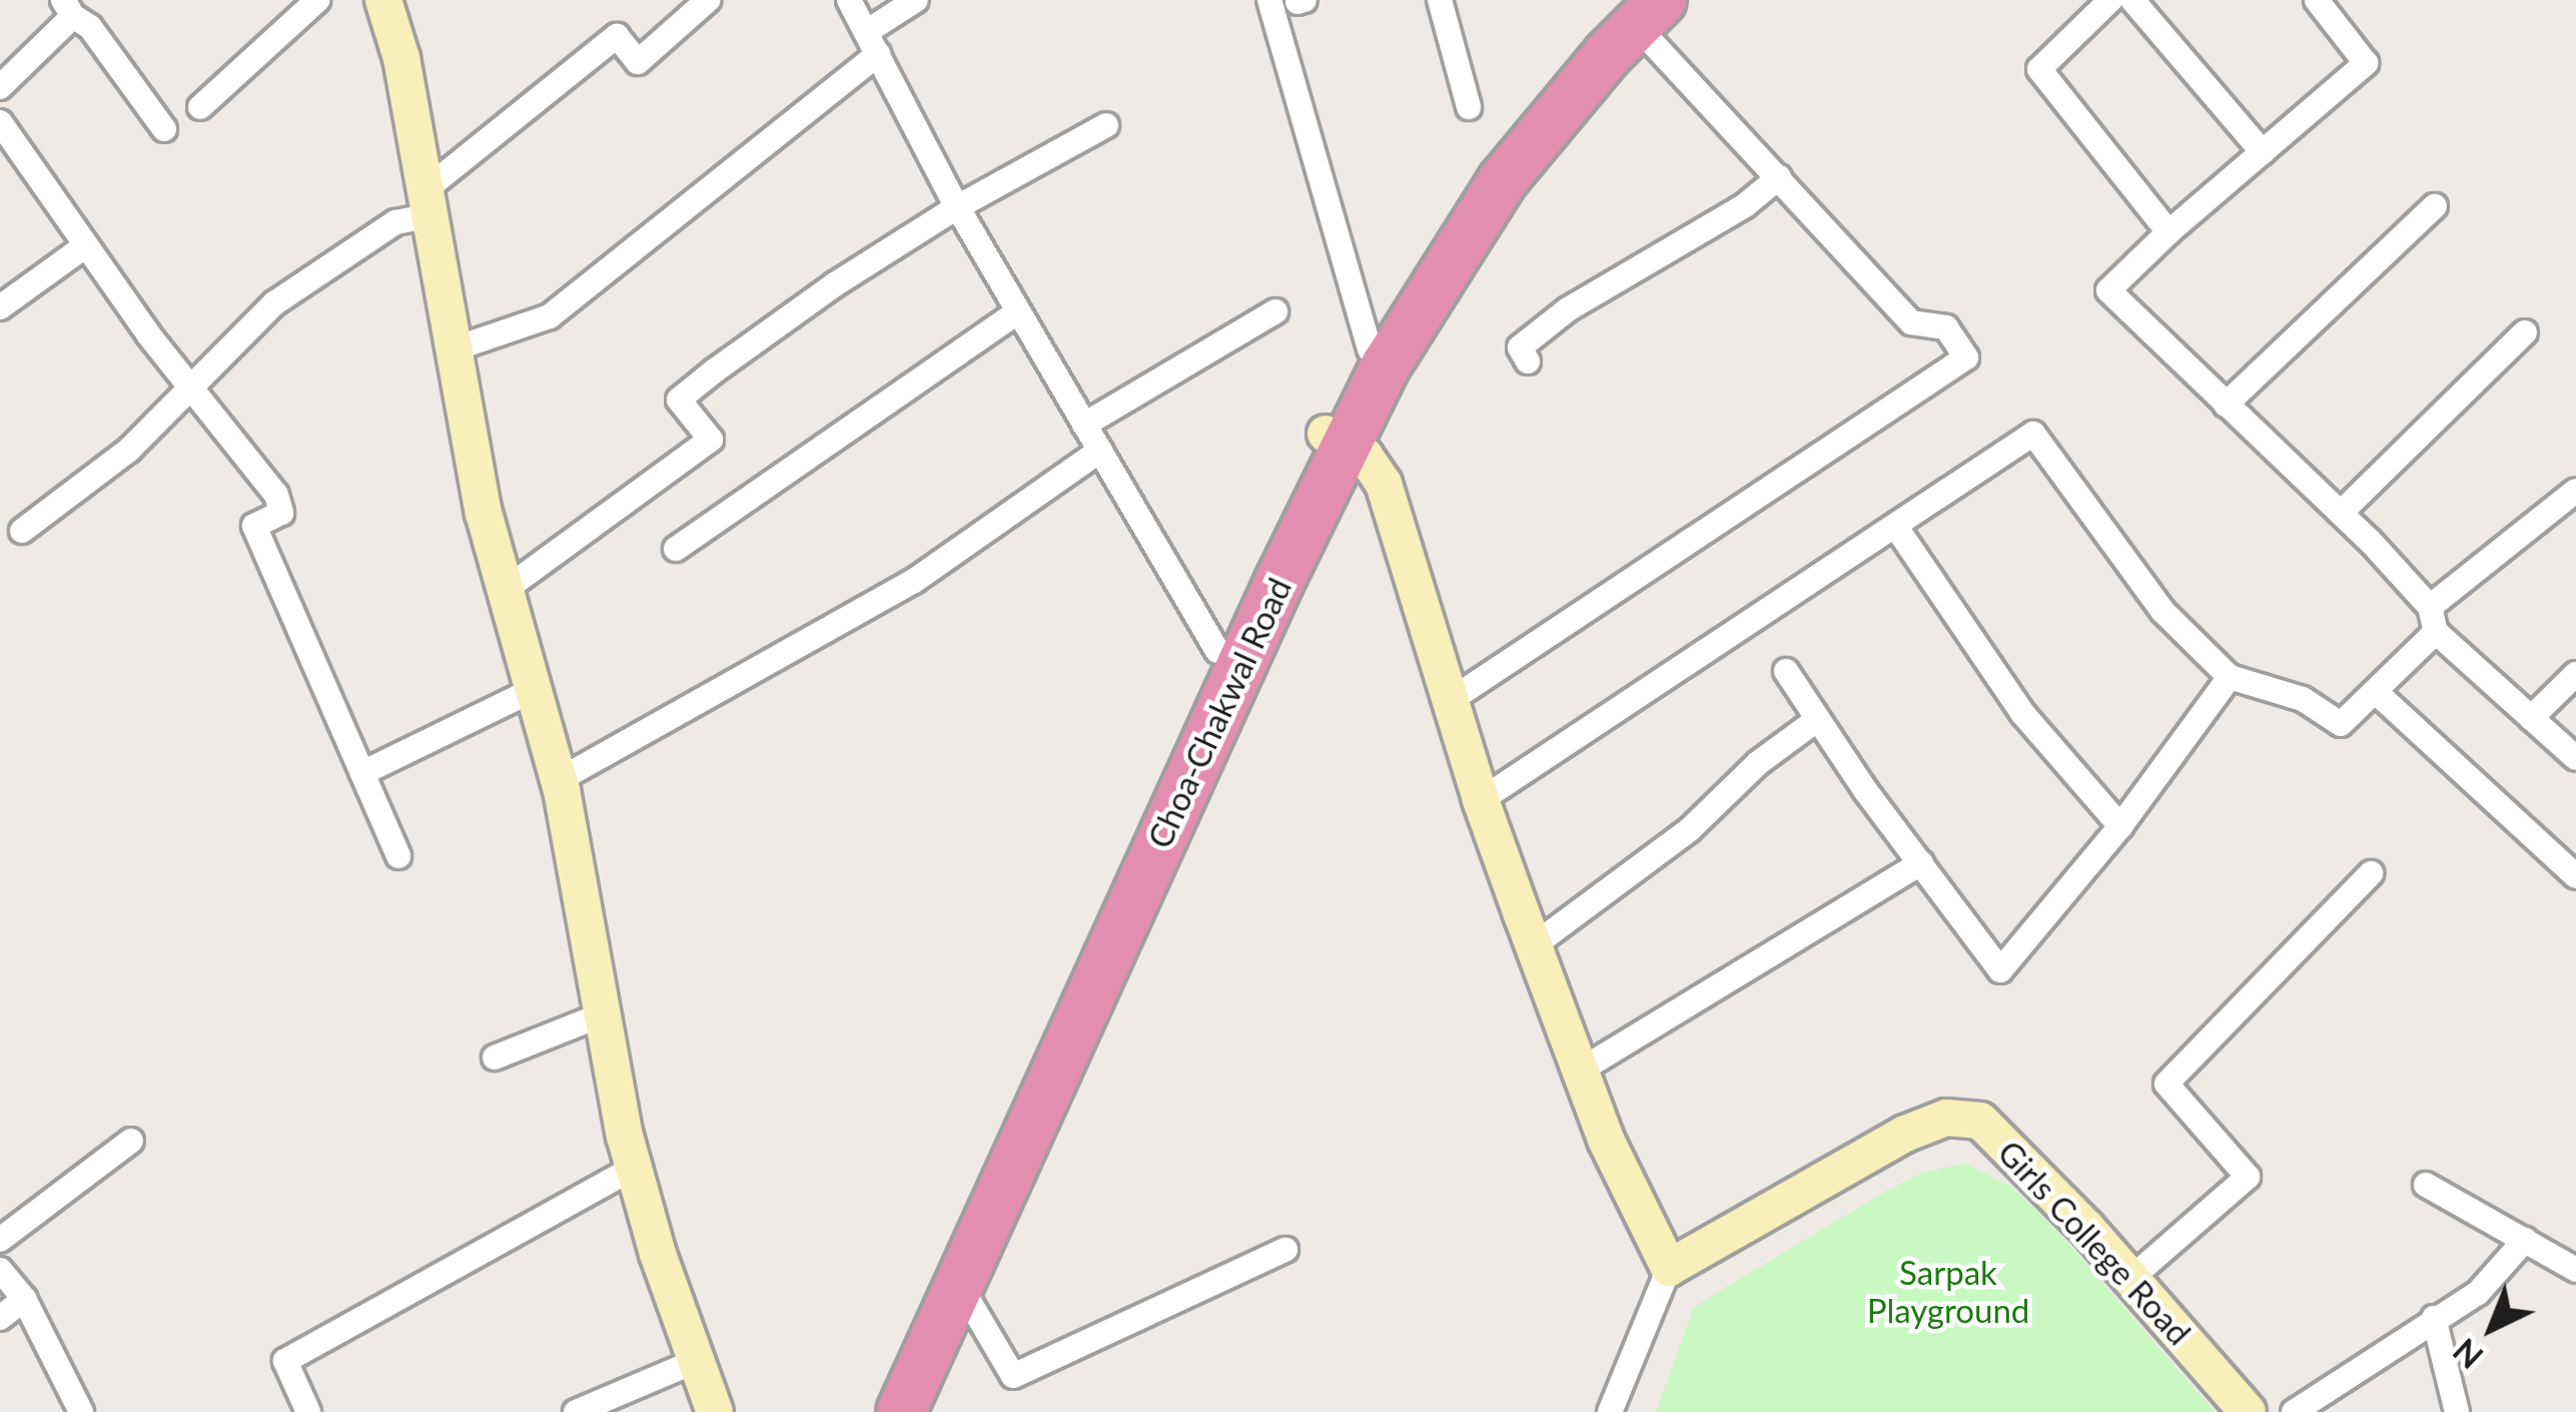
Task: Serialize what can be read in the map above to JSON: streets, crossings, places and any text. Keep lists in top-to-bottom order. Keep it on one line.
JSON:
{"streets":{"highway":["Choa-Chakwal Road"],"street":["Girls College Road"]},"parks":["Sarpak Playground"],"north":"bottom left"}
